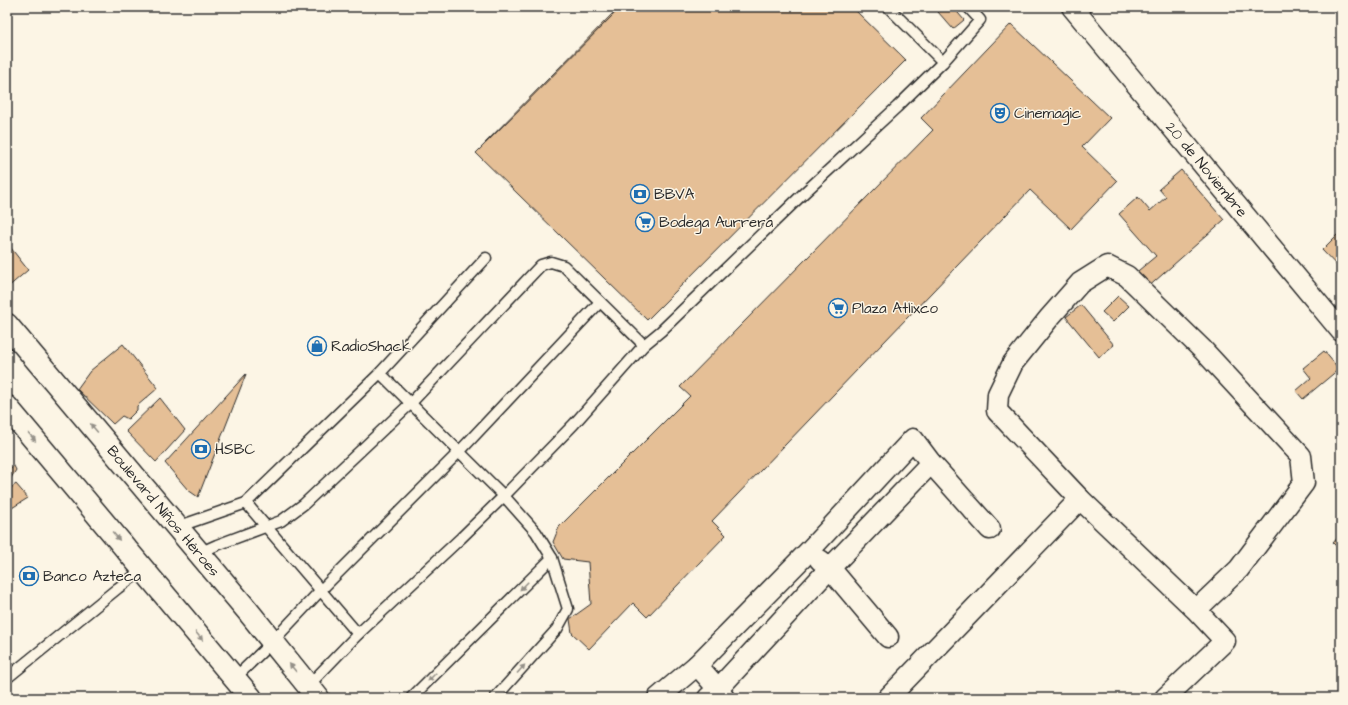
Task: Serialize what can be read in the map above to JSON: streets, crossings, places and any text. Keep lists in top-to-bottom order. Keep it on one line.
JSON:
{"streets":{"main road":["Boulevard Niños Héroes"],"street":["20 de Noviembre"]},"places":{"theatre":["Cinemagic"],"bank":["BBVA","HSBC","Banco Azteca"],"supermarket":["Bodega Aurrera","Plaza Atlixco"],"shop":["RadioShack"]}}
